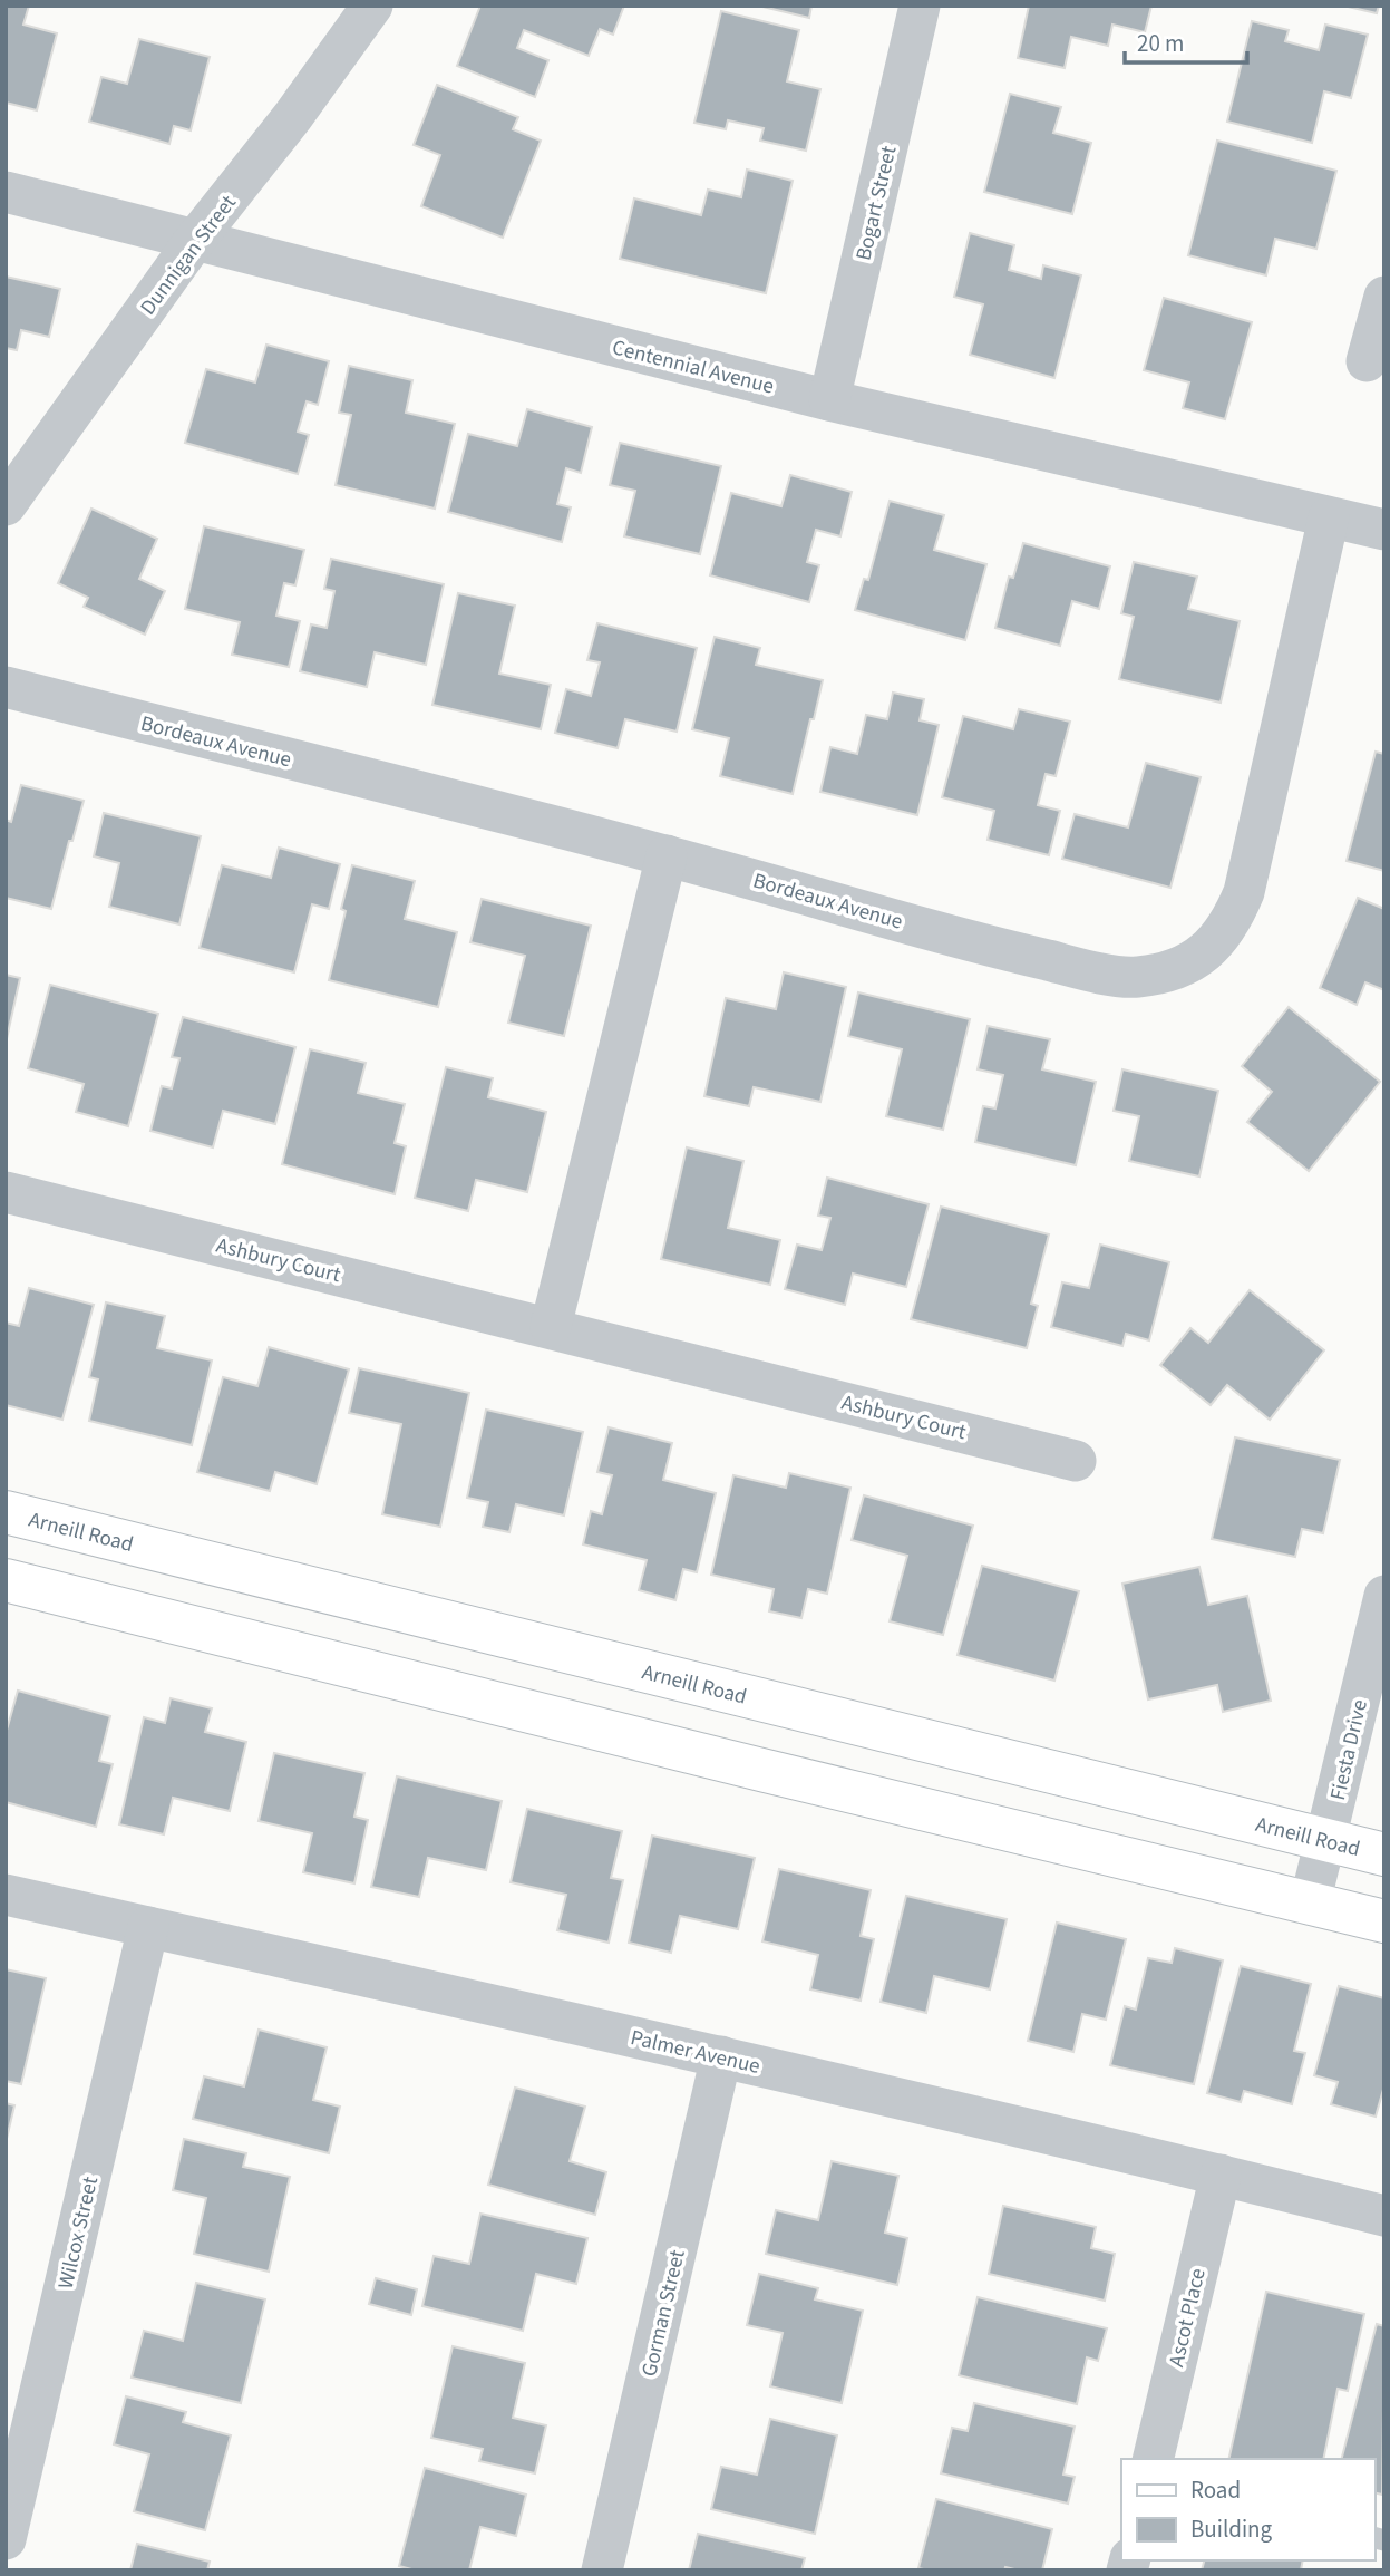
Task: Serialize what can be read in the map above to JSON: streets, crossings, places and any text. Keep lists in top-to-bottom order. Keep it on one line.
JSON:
{"streets":{"main road":["Arneill Road"],"street":["Bogart Street","Dunnigan Street","Centennial Avenue","Bordeaux Avenue","Ashbury Court","Fiesta Drive","Palmer Avenue","Wilcox Street","Gorman Street","Ascot Place"]},"crossings":[["Bogart Street","Centennial Avenue"],["Dunnigan Street","Centennial Avenue"],["Centennial Avenue","Bordeaux Avenue"],["Arneill Road","Fiesta Drive"],["Palmer Avenue","Wilcox Street"],["Palmer Avenue","Gorman Street"],["Palmer Avenue","Ascot Place"]],"legend":["Road","Building"],"scale_bar":"20 m"}
